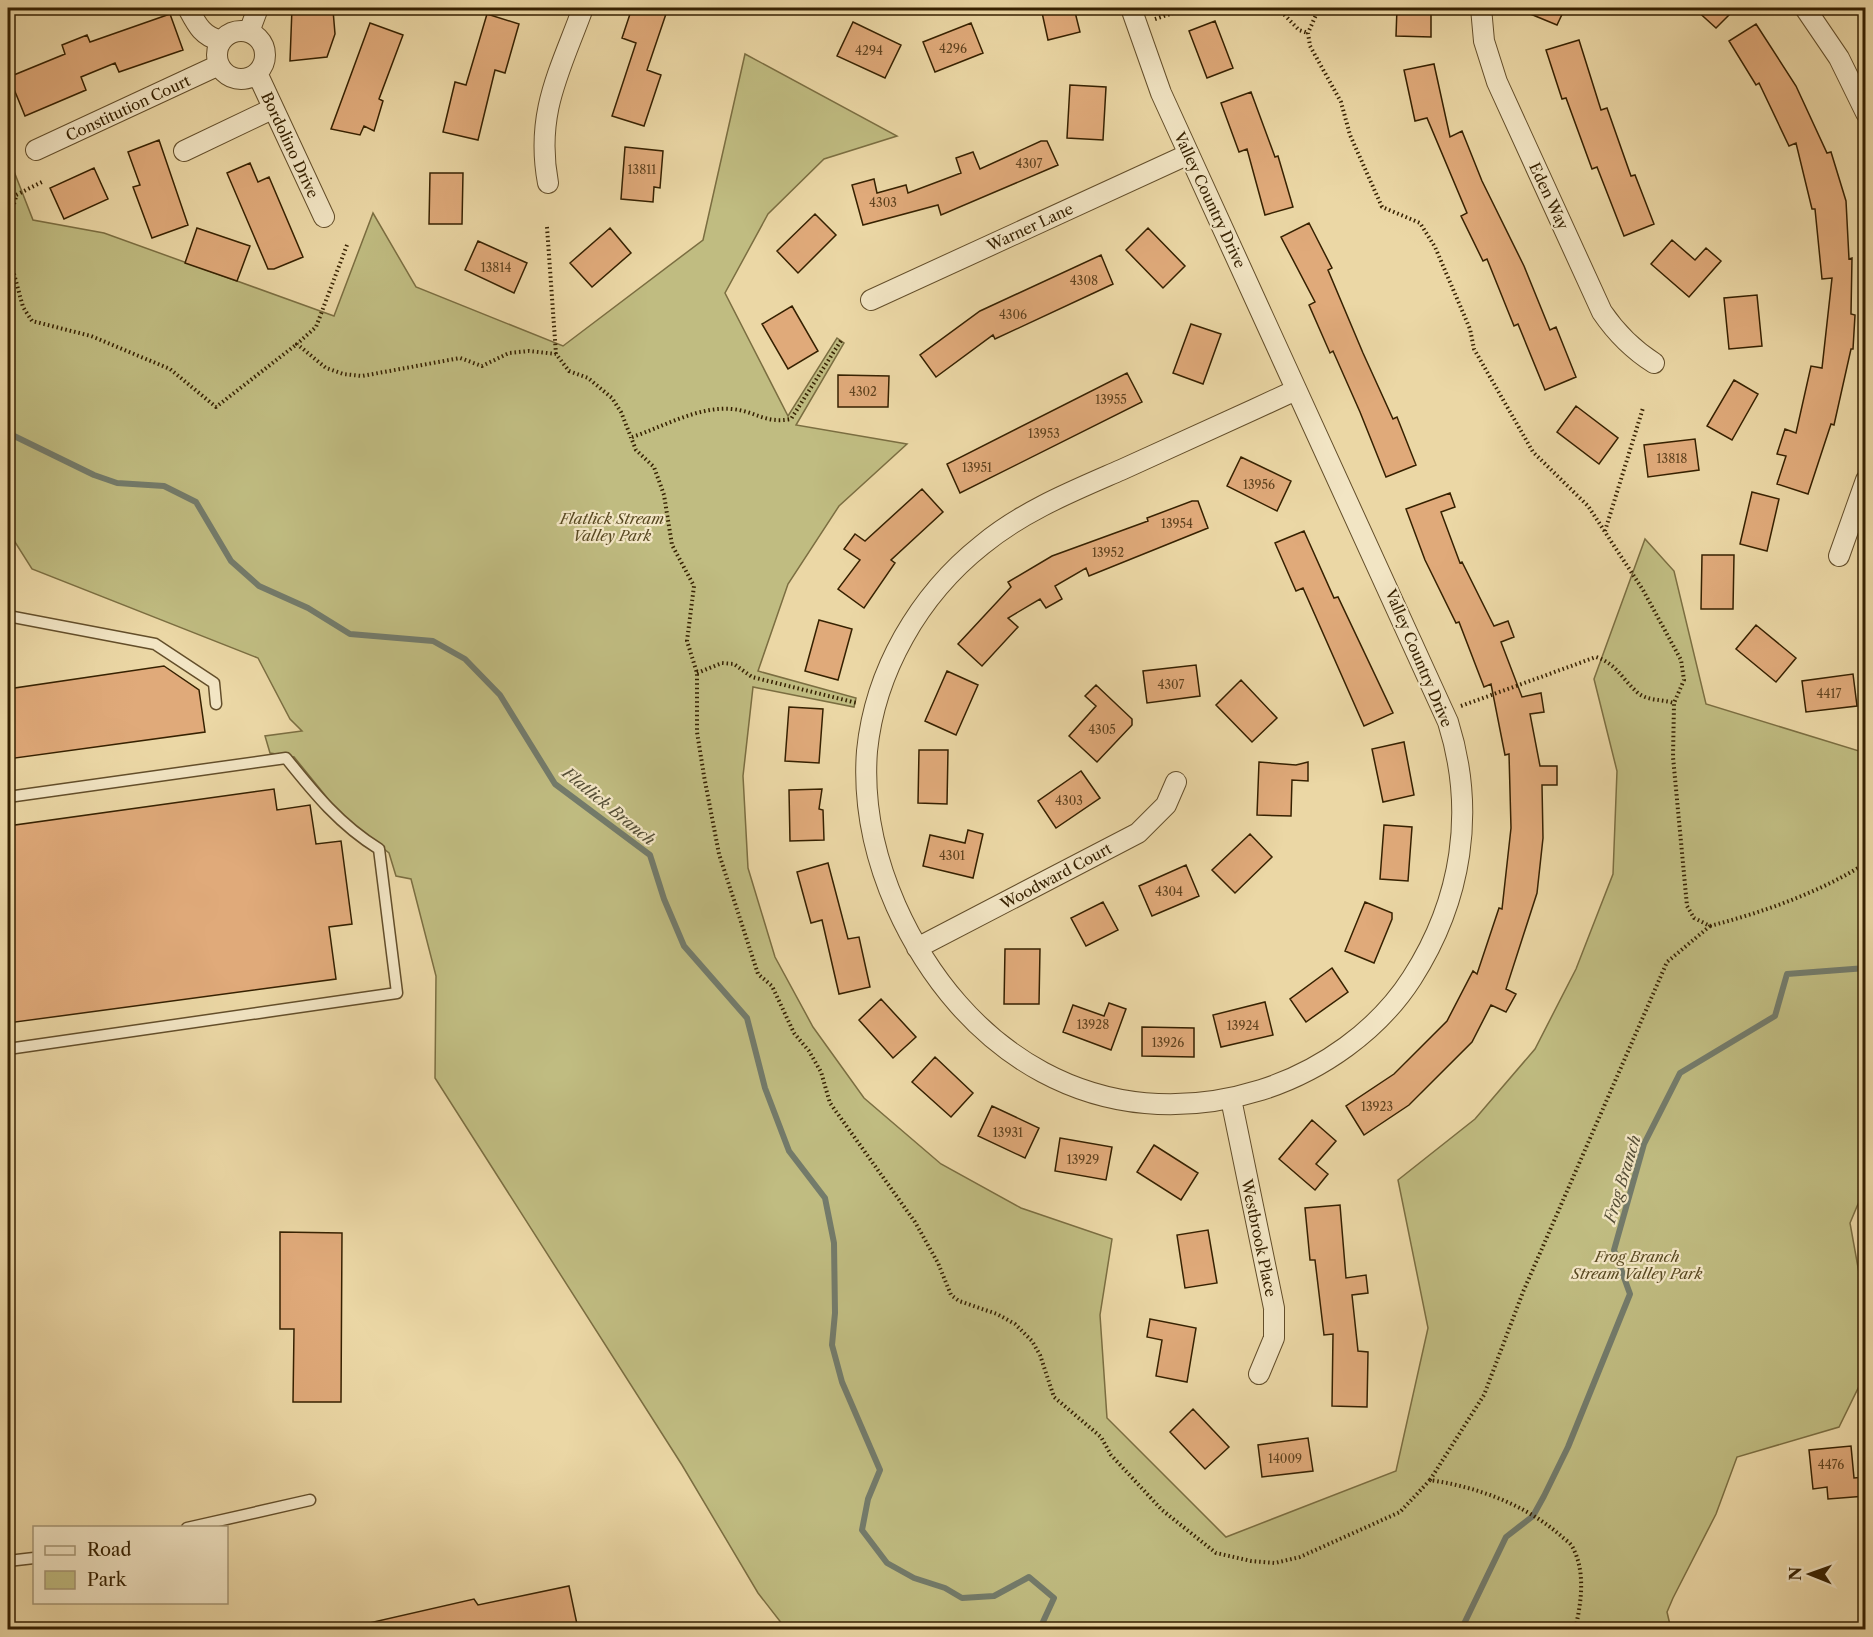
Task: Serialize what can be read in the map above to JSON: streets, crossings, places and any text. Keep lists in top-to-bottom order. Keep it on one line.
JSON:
{"streets":{"street":["Constitution Court","Bordolino Drive","Eden Way","Valley Country Drive","Warner Lane","Woodward Court","Westbrook Place"]},"crossings":[["Constitution Court","Bordolino Drive"],["Valley Country Drive","Warner Lane"],["Valley Country Drive","Woodward Court"],["Valley Country Drive","Westbrook Place"]],"water":["Flatlick Branch","Frog Branch"],"parks":["Flatlick Stream Valley Park","Frog Branch Stream Valley Park"],"house_numbers":["4296","4294","4307","13811","4303","13814","4308","4306","4302","13955","13953","13818","13951","13956","13954","13952","4307","4417","4305","4303","4301","4304","13928","13924","13926","13923","13931","13929","14009","4476"],"legend":["Road","Park"],"north":"left"}
